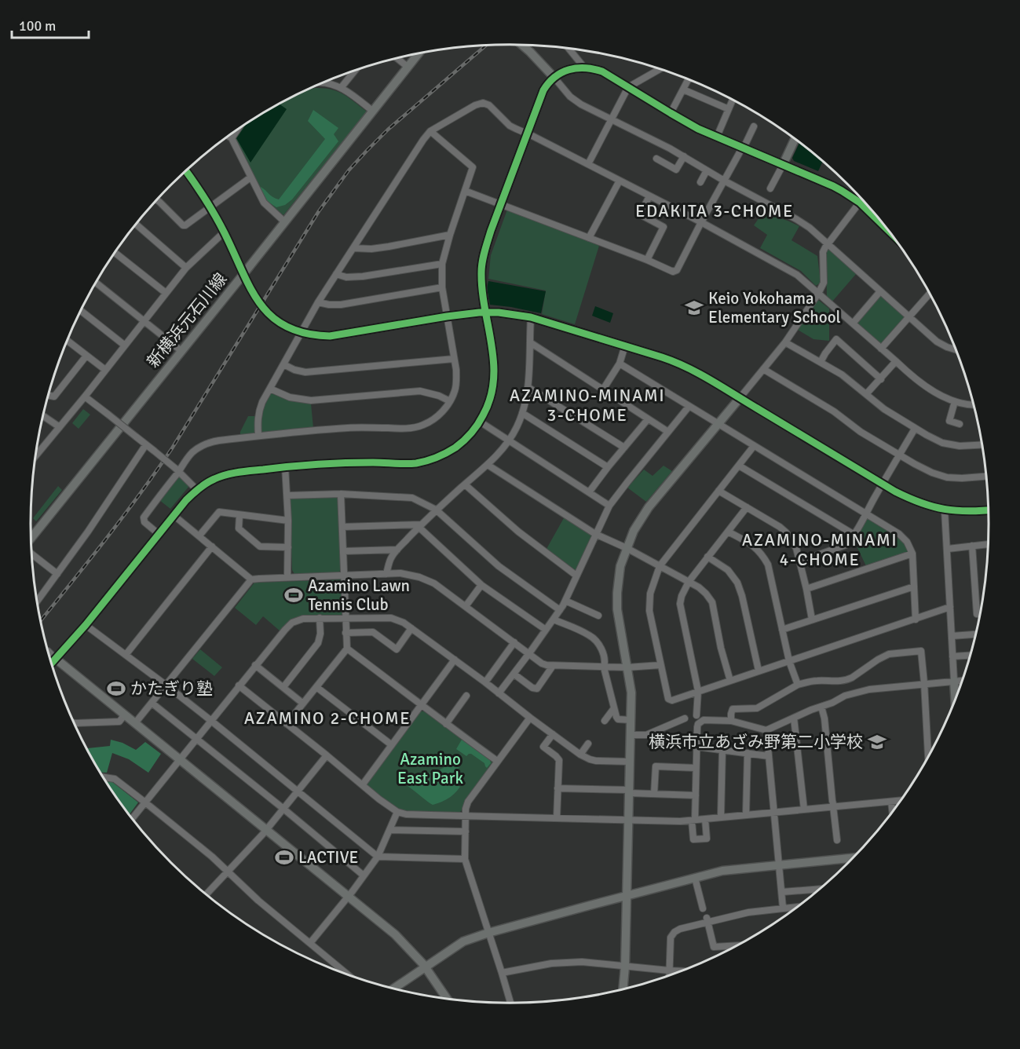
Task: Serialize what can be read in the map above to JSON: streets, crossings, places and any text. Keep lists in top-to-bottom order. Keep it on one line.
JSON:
{"streets":{"street":["新横浜元石川線"]},"districts":["EDAKITA 3-CHOME","AZAMINO-MINAMI 3-CHOME","AZAMINO-MINAMI 4-CHOME","AZAMINO 2-CHOME"],"parks":["Azamino East Park"],"places":{"school or university":["Keio Yokohama Elementary School","横浜市立あざみ野第二小学校"],"sports":["Azamino Lawn Tennis Club","かたぎり塾","LACTIVE"]},"scale_bar":"100 m"}
